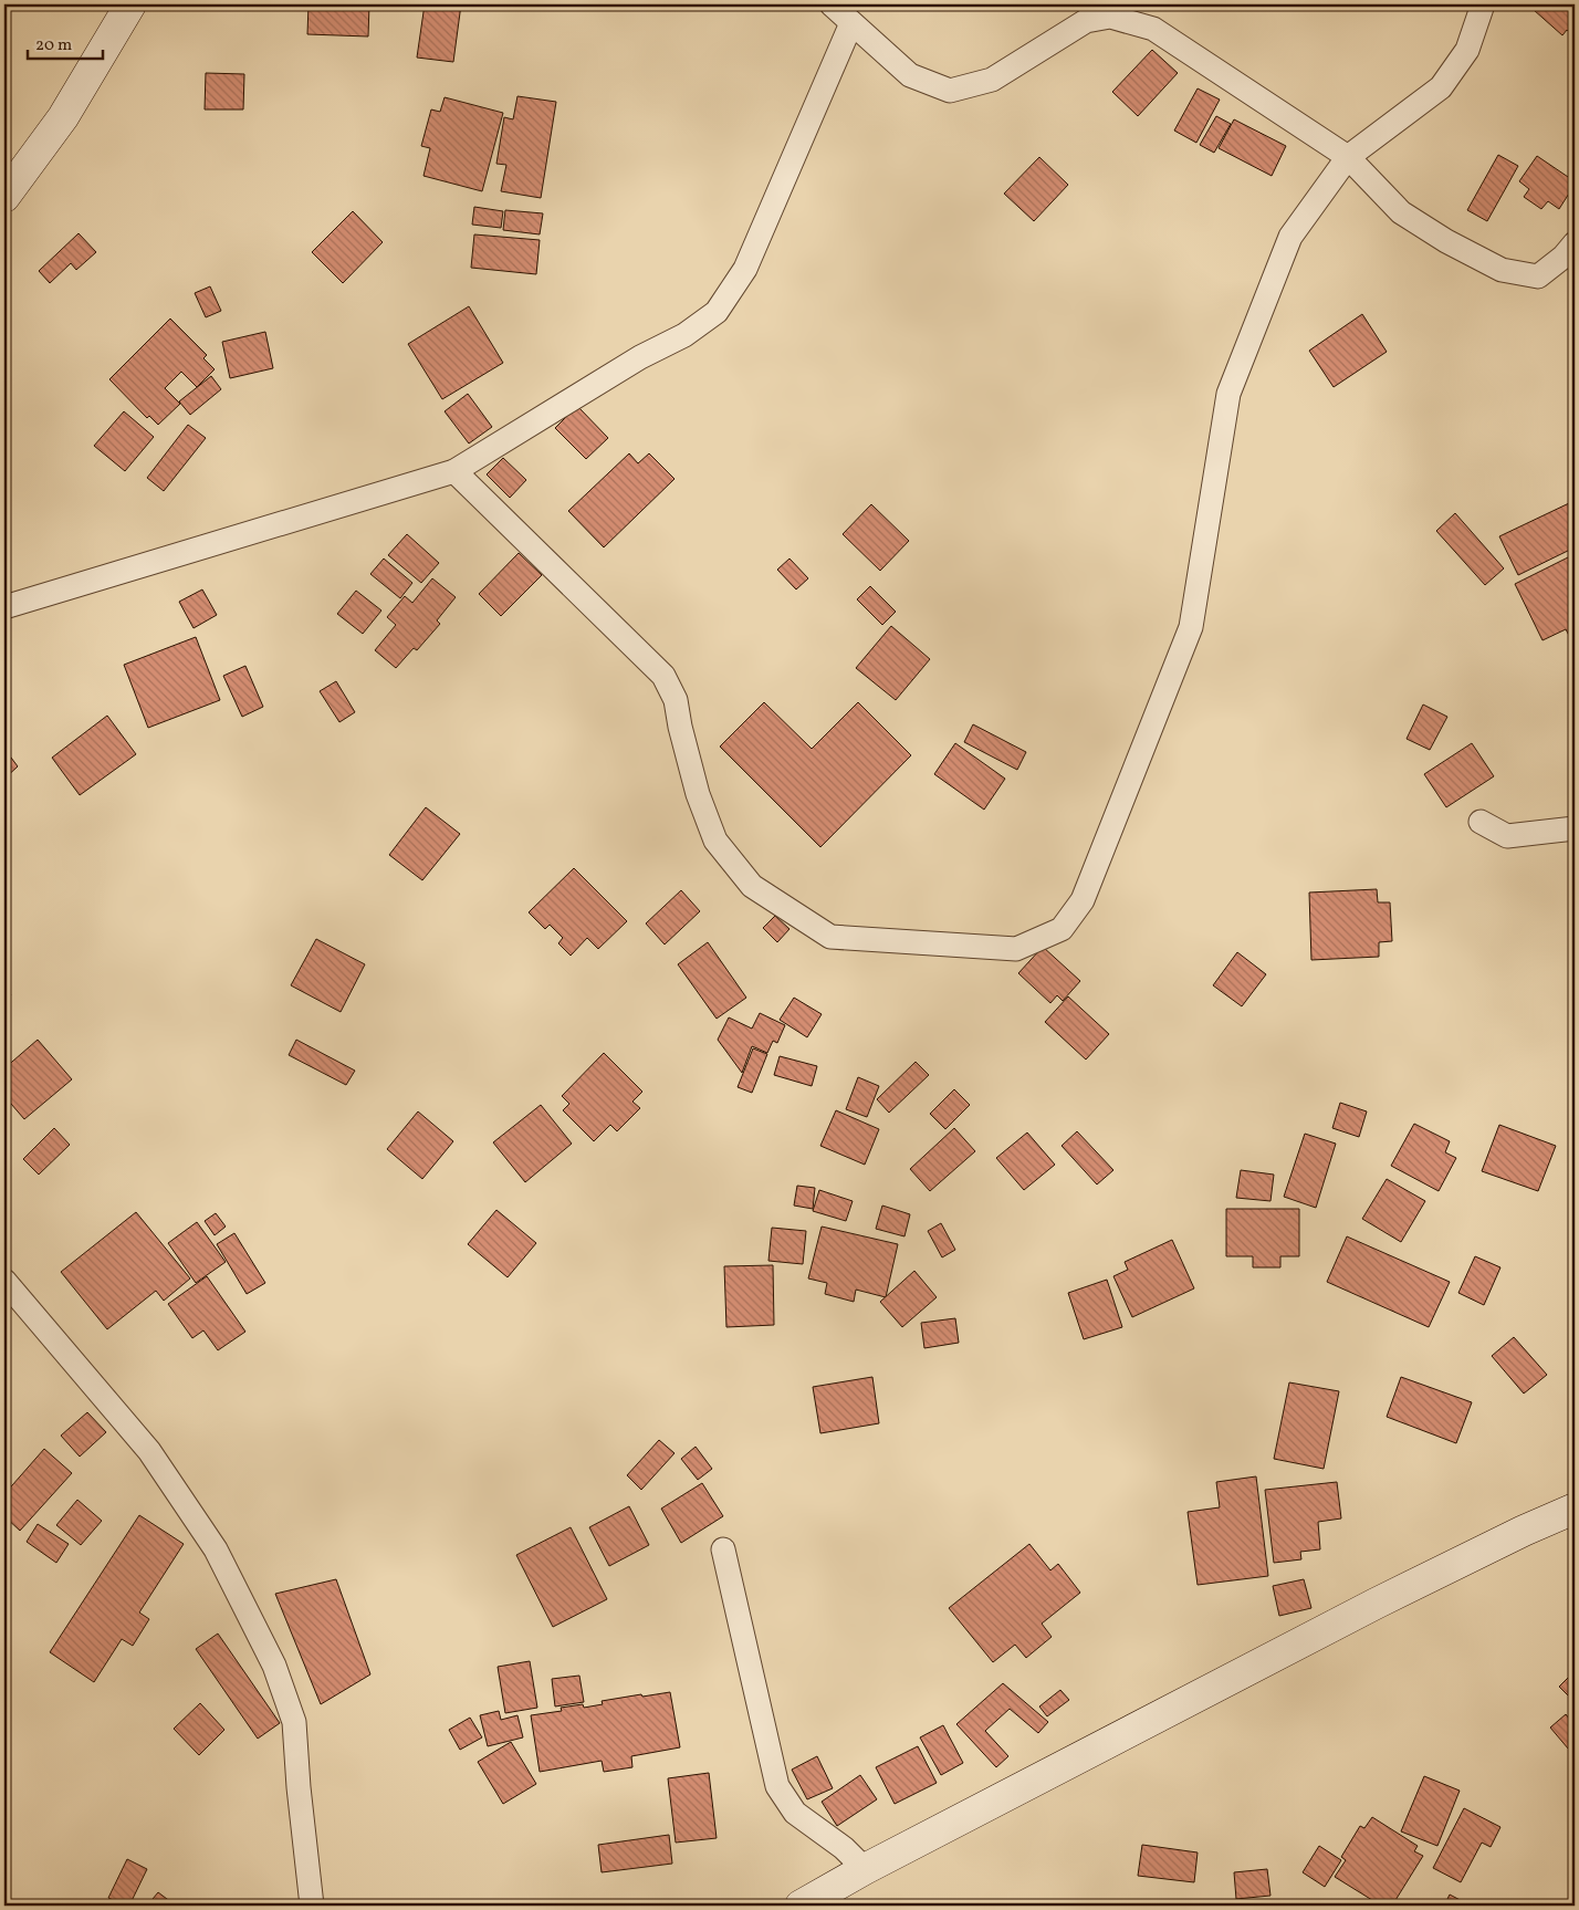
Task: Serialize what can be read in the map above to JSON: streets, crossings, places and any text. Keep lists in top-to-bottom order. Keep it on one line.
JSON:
{"scale_bar":"20 m"}
